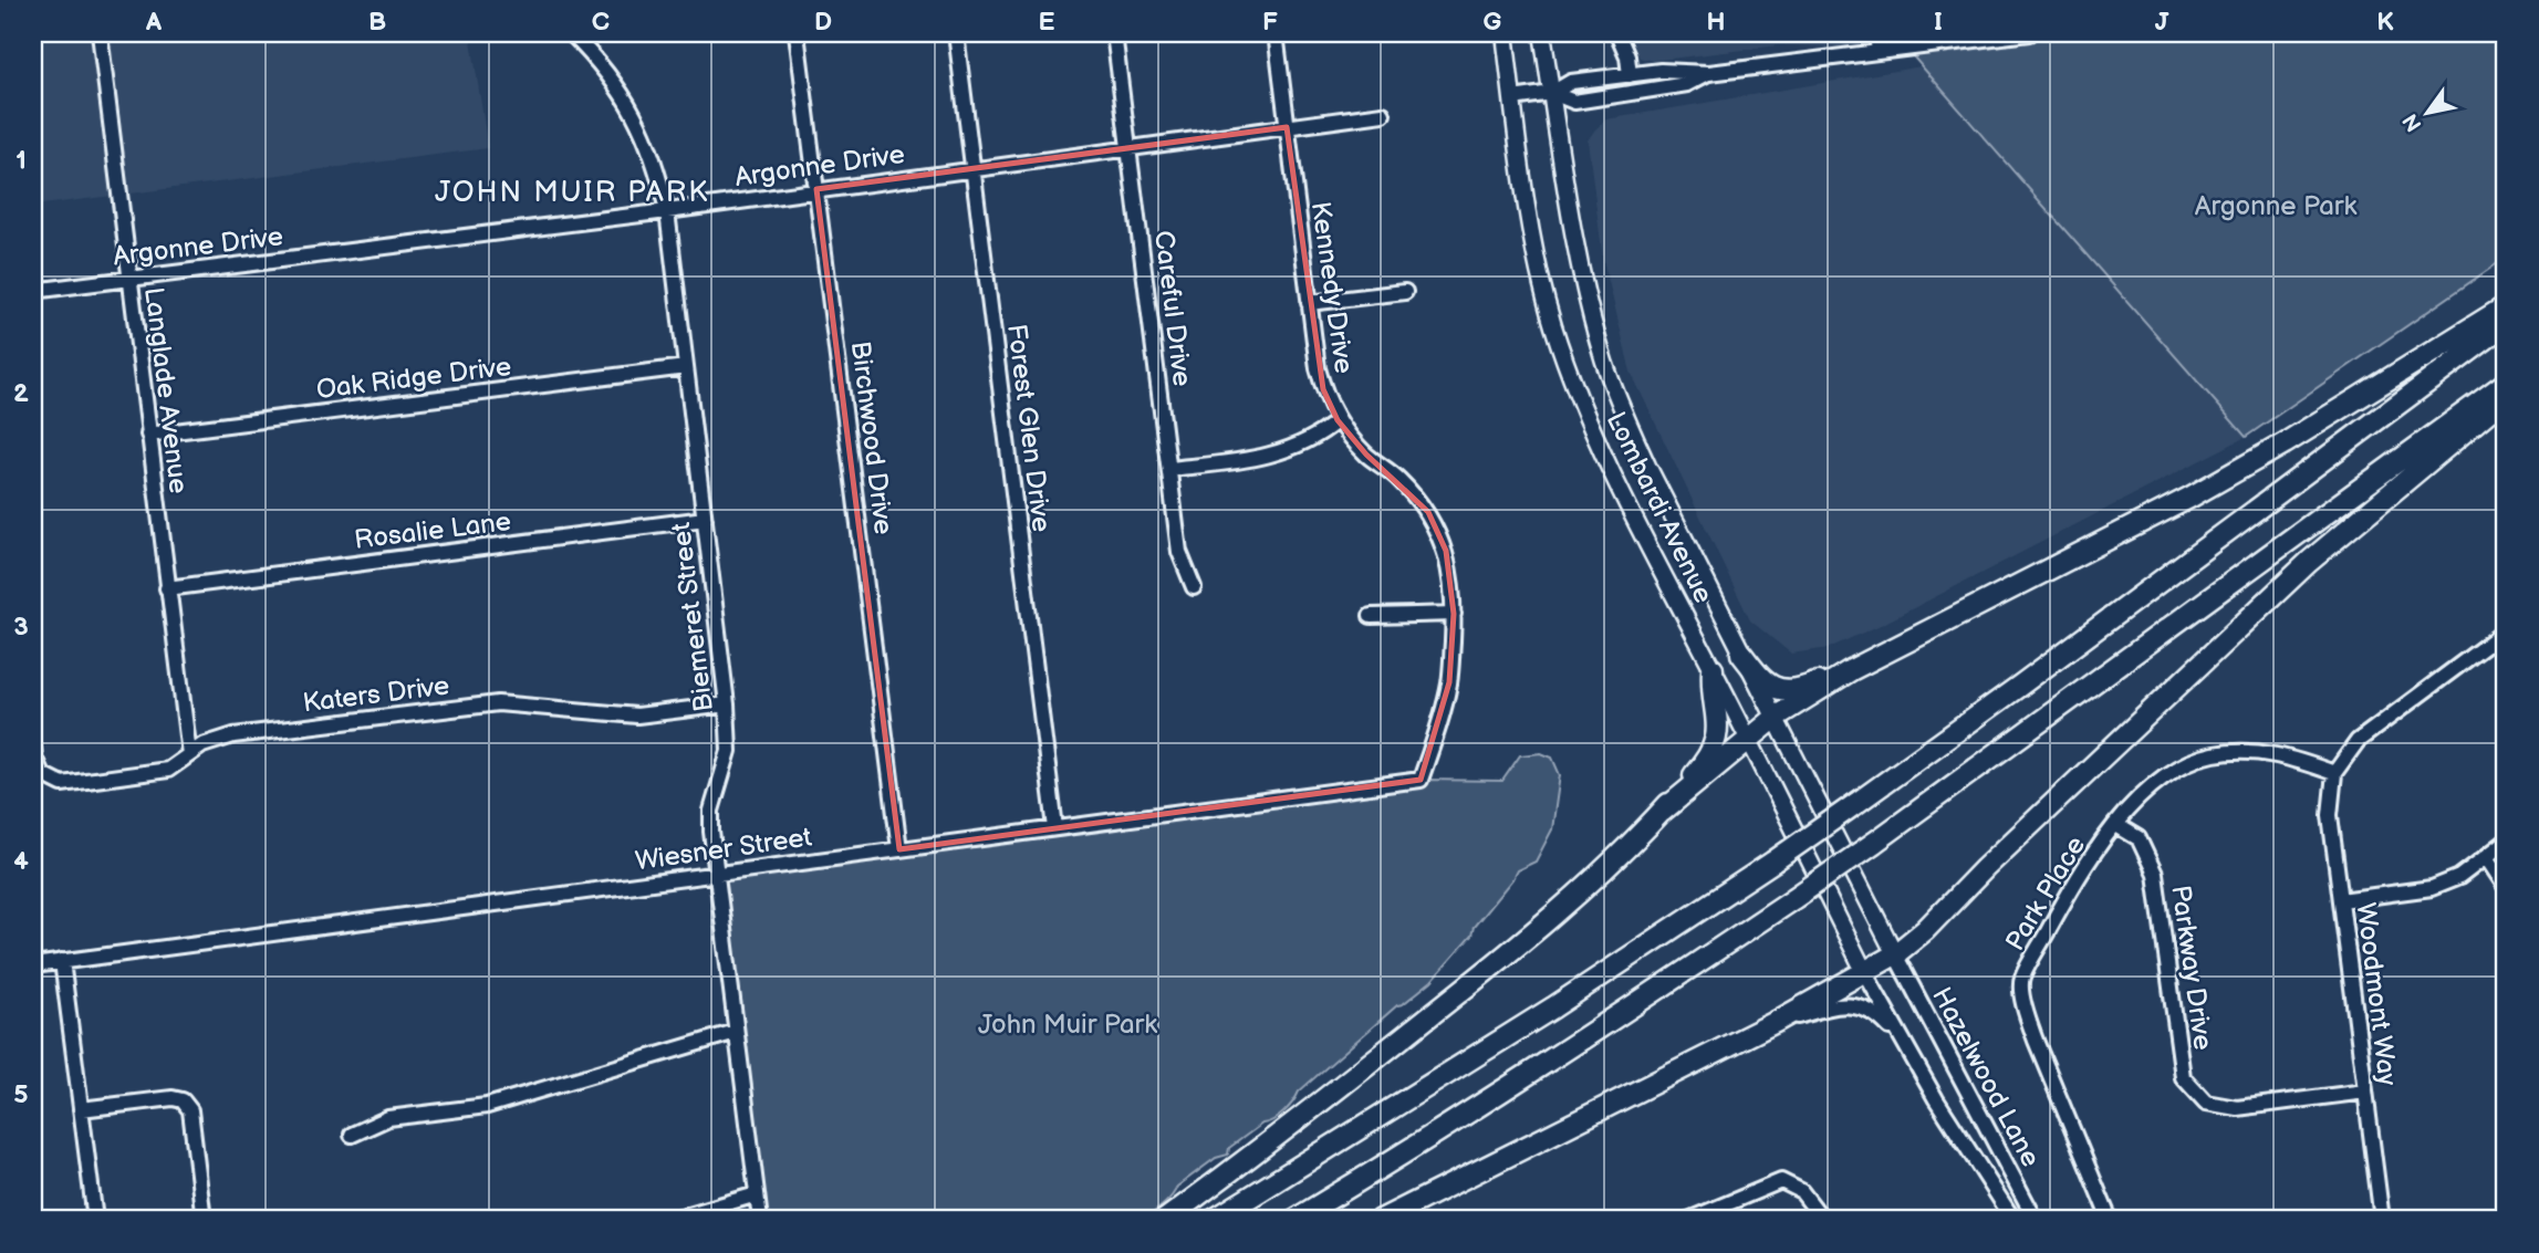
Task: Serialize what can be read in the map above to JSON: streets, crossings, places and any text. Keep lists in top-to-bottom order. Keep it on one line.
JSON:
{"streets":{"main road":["Lombardi Avenue"],"street":["Argonne Drive","Kennedy Drive","Careful Drive","Oak Ridge Drive","Langlade Avenue","Forest Glen Drive","Birchwood Drive","Rosalie Lane","Biemeret Street","Katers Drive","Wiesner Street","Park Place","Parkway Drive","Woodmont Way","Hazelwood Lane"]},"crossings":[["Argonne Drive","Kennedy Drive"],["Argonne Drive","Careful Drive"],["Argonne Drive","Langlade Avenue"],["Argonne Drive","Forest Glen Drive"],["Argonne Drive","Birchwood Drive"],["Argonne Drive","Biemeret Street"],["Kennedy Drive","Wiesner Street"],["Oak Ridge Drive","Langlade Avenue"],["Oak Ridge Drive","Biemeret Street"],["Langlade Avenue","Rosalie Lane"],["Langlade Avenue","Katers Drive"],["Forest Glen Drive","Wiesner Street"],["Birchwood Drive","Wiesner Street"],["Lombardi Avenue","Hazelwood Lane"],["Rosalie Lane","Biemeret Street"],["Biemeret Street","Katers Drive"],["Biemeret Street","Wiesner Street"],["Park Place","Parkway Drive"],["Park Place","Woodmont Way"],["Parkway Drive","Woodmont Way"]],"districts":["JOHN MUIR PARK"],"parks":["Argonne Park","John Muir Park"],"north":"bottom left","grid":{"columns":["A","B","C","D","E","F","G","H","I","J","K"],"rows":["1","2","3","4","5"]}}
